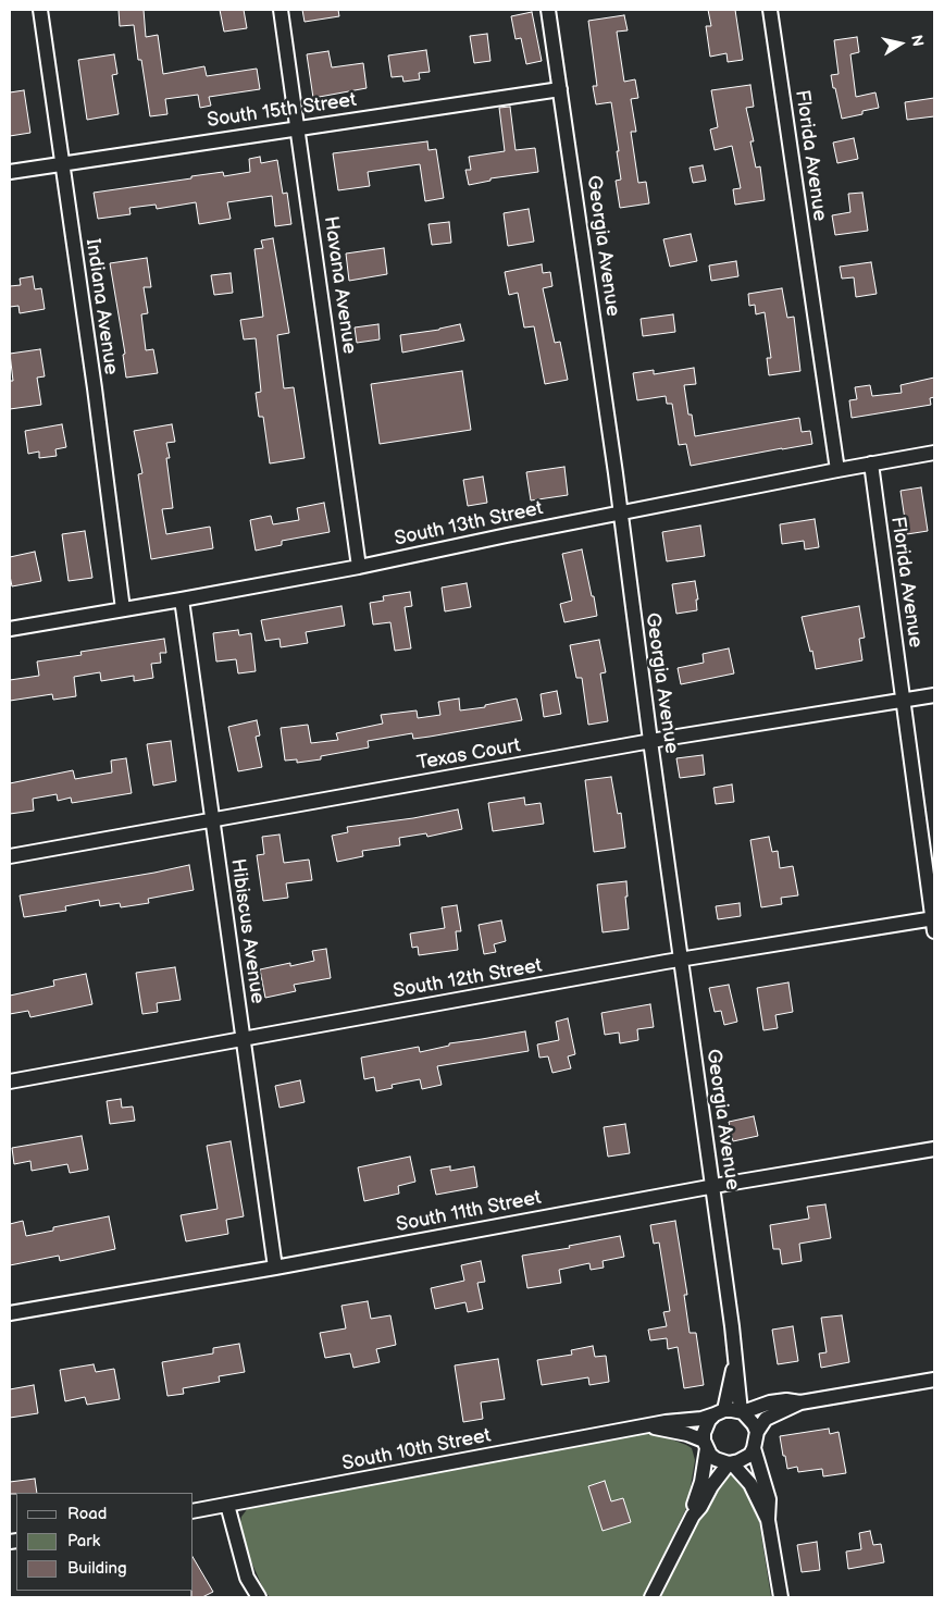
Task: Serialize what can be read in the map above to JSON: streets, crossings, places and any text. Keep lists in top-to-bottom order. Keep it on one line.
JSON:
{"streets":{"street":["South 15th Street","Florida Avenue","Georgia Avenue","Havana Avenue","Indiana Avenue","South 13th Street","Texas Court","Hibiscus Avenue","South 12th Street","South 11th Street","South 10th Street"]},"crossings":[["South 15th Street","Georgia Avenue"],["South 15th Street","Havana Avenue"],["South 15th Street","Indiana Avenue"],["Florida Avenue","South 13th Street"],["Florida Avenue","Texas Court"],["Florida Avenue","South 12th Street"],["Georgia Avenue","South 13th Street"],["Georgia Avenue","Texas Court"],["Georgia Avenue","South 12th Street"],["Georgia Avenue","South 11th Street"],["Georgia Avenue","South 10th Street"],["Havana Avenue","South 13th Street"],["Indiana Avenue","South 13th Street"],["South 13th Street","Hibiscus Avenue"],["Texas Court","Hibiscus Avenue"],["Hibiscus Avenue","South 12th Street"],["Hibiscus Avenue","South 11th Street"]],"legend":["Road","Park","Building"],"north":"right"}
